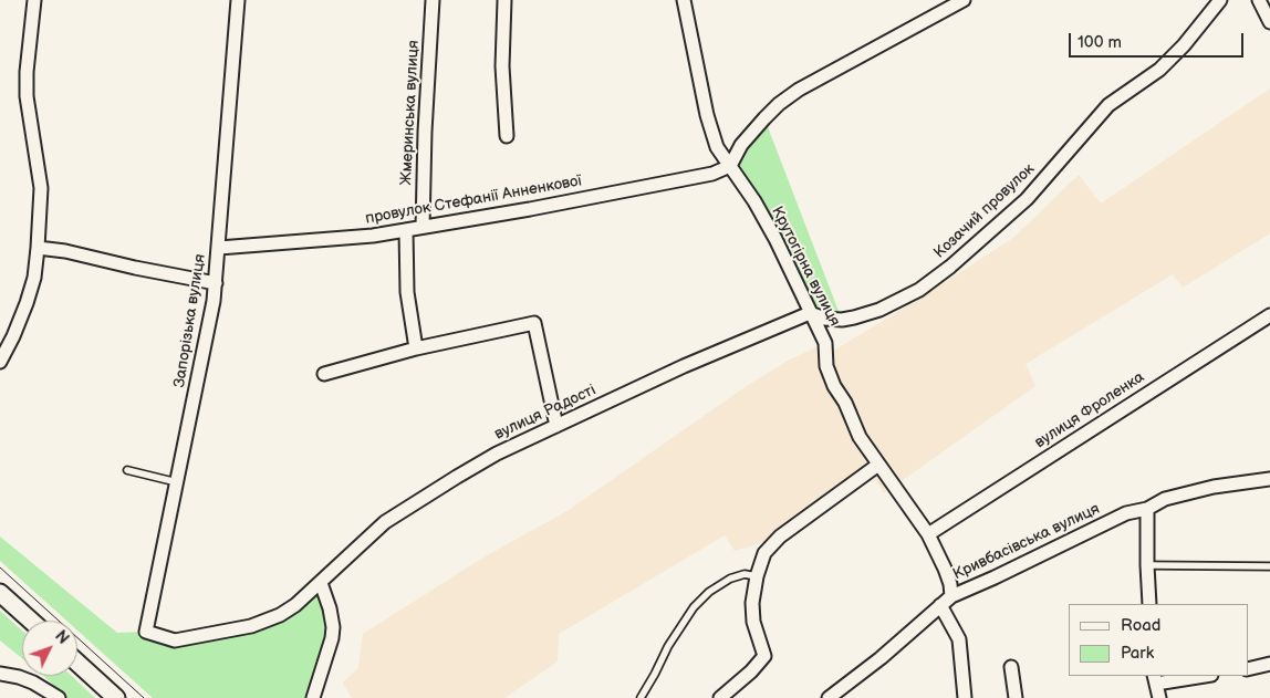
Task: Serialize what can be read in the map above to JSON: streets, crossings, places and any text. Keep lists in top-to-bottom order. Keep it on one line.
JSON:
{"streets":{"street":["Жмеринська вулиця","провулок Стефанії Анненкової","Козачий провулок","Крутогірна вулиця","Запорізька вулиця","вулиця Фроленка","вулиця Радості","Кривбасівська вулиця"]},"crossings":[["Жмеринська вулиця","провулок Стефанії Анненкової"],["провулок Стефанії Анненкової","Крутогірна вулиця"],["провулок Стефанії Анненкової","Запорізька вулиця"],["Козачий провулок","Крутогірна вулиця"],["Козачий провулок","вулиця Радості"],["Крутогірна вулиця","вулиця Фроленка"],["Крутогірна вулиця","вулиця Радості"],["Крутогірна вулиця","Кривбасівська вулиця"],["Запорізька вулиця","вулиця Радості"]],"legend":["Road","Park"],"scale_bar":"100 m","north":"top right"}
